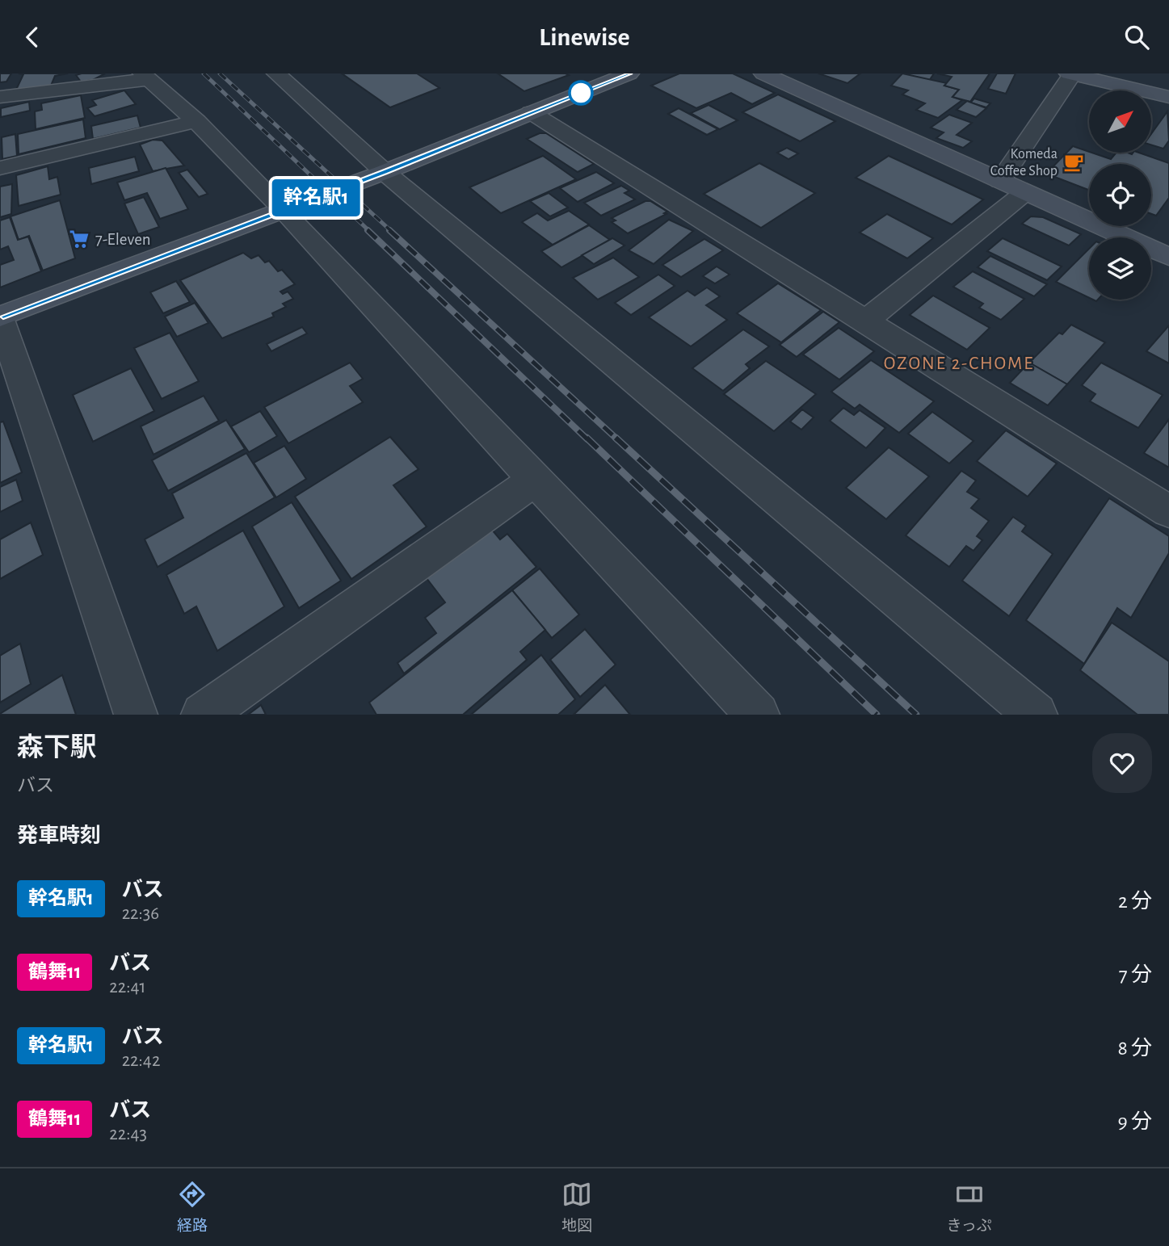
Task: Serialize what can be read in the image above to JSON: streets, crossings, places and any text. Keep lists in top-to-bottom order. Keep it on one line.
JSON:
{"districts":["OZONE 2-CHOME"],"places":{"cafe":["Komeda Coffee Shop"],"supermarket":["7-Eleven"]},"lines":["bus line 幹名駅1"],"north":"top right","page":{"header":"Linewise","on_map":"幹名駅1","heading":[["森下駅","バス"],"発車時刻"],"list":[{"mark":"幹名駅1","name":"バス","note":"22:36","value":"2 分"},{"mark":"鶴舞11","name":"バス","note":"22:41","value":"7 分"},{"mark":"幹名駅1","name":"バス","note":"22:42","value":"8 分"},{"mark":"鶴舞11","name":"バス","note":"22:43","value":"9 分"}],"tabs":["経路","地図","きっぷ"]}}
